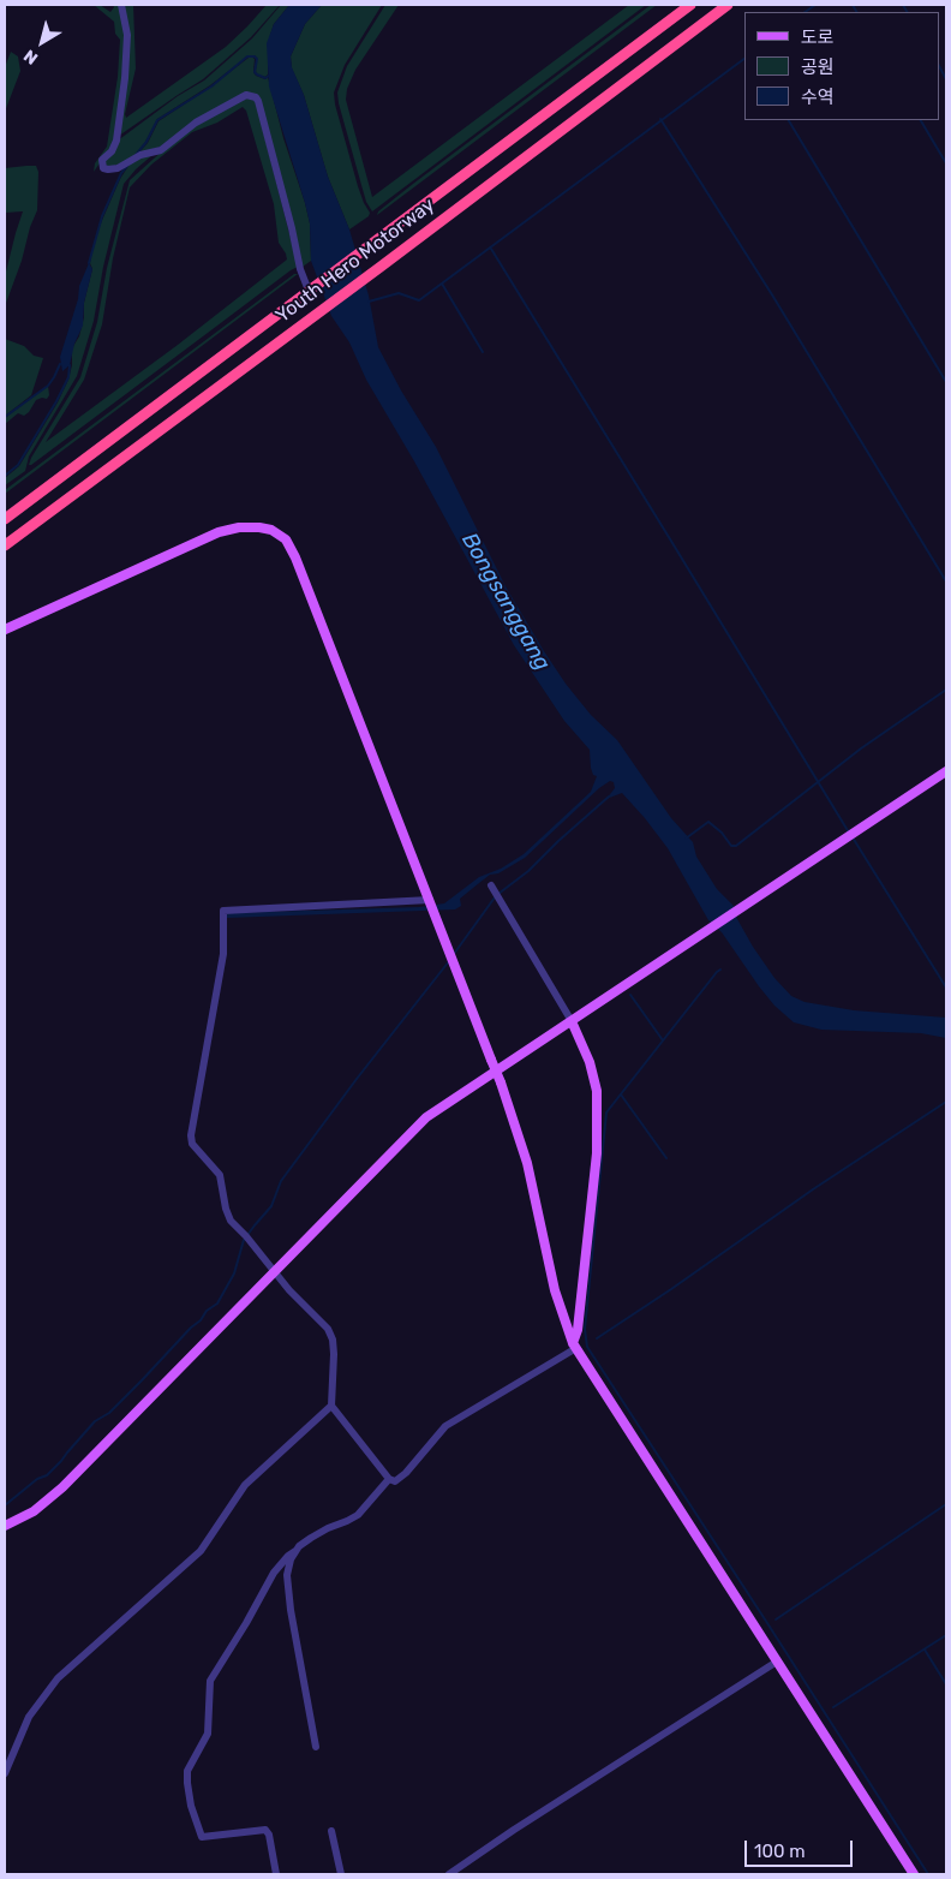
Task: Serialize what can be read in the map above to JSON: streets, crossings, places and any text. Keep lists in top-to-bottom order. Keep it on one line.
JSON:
{"streets":{"highway":["Youth Hero Motorway"]},"water":["Bongsanggang"],"legend":["도로","공원","수역"],"scale_bar":"100 m","north":"bottom left"}
